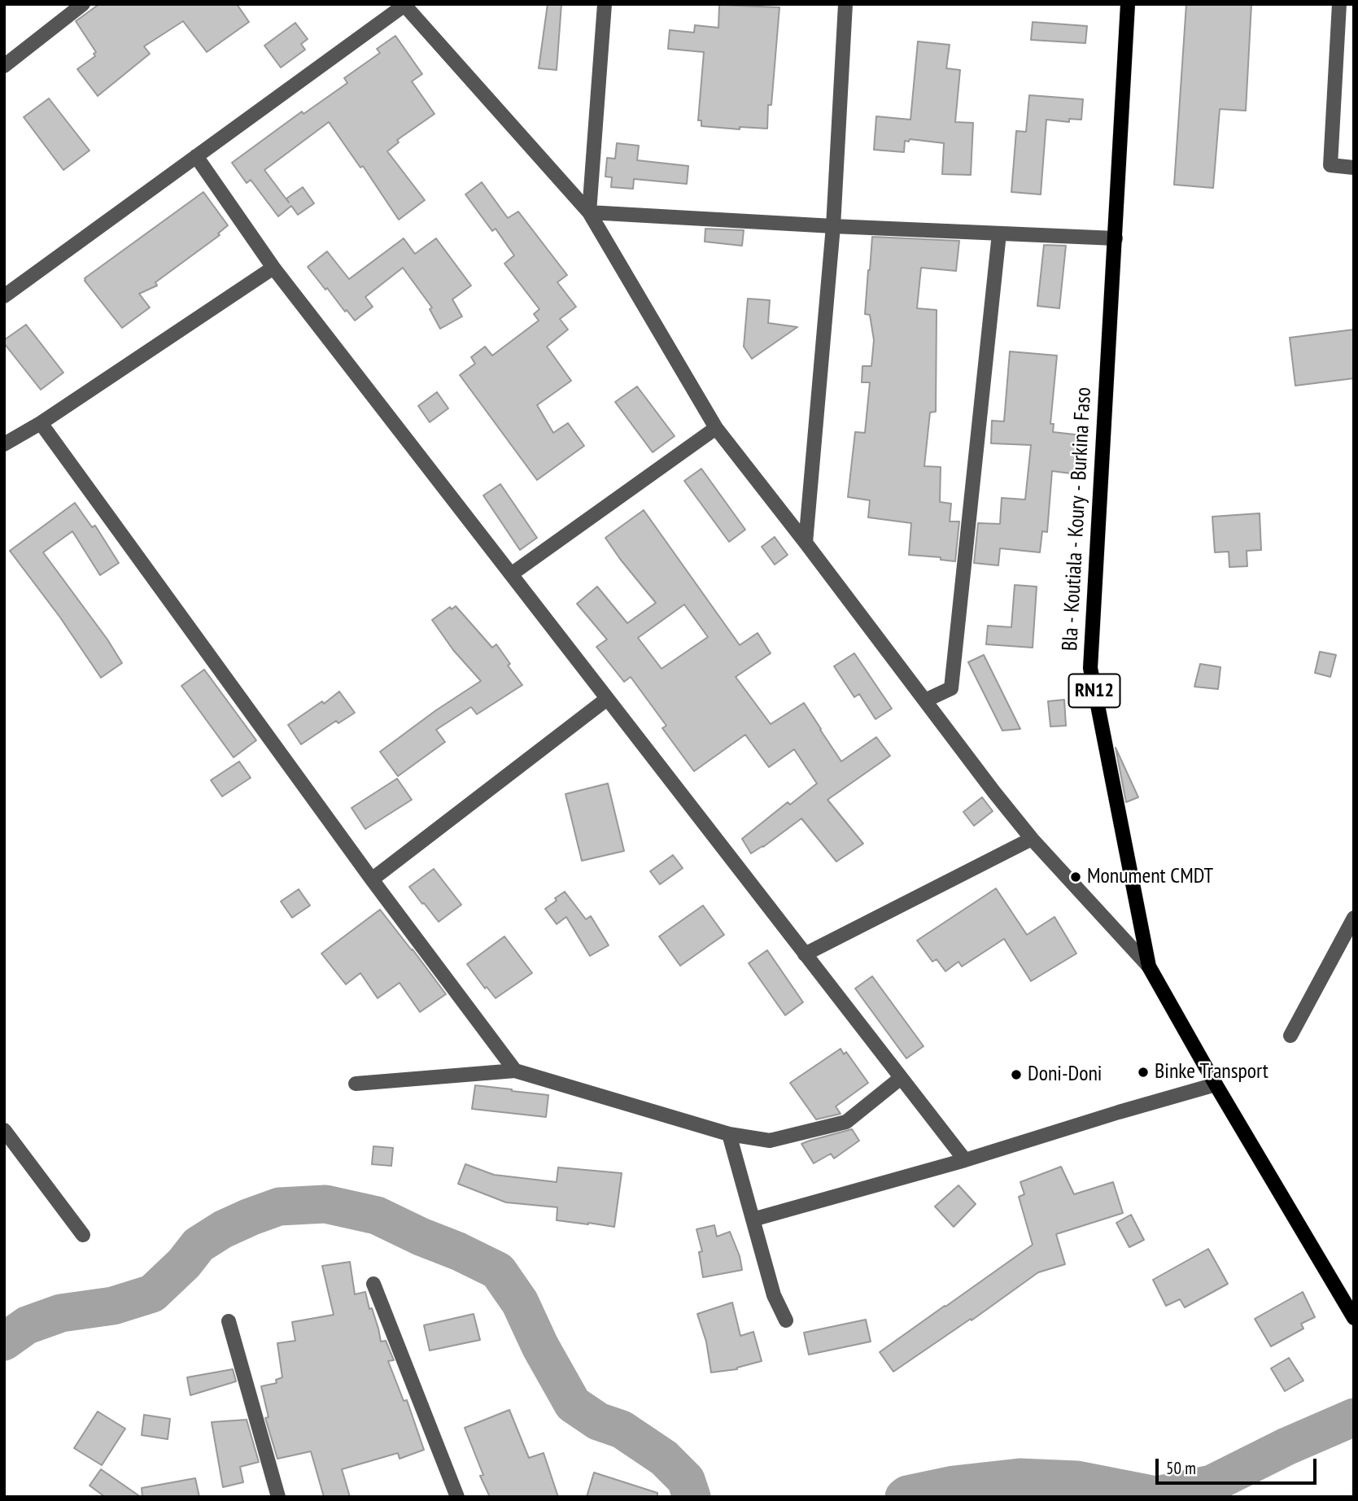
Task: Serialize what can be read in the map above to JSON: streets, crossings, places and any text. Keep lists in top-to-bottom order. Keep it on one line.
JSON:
{"streets":{"main road":["Bla - Koutiala - Koury - Burkina Faso","RN12"]},"places":["Monument CMDT","Binke Transport","Doni-Doni"],"scale_bar":"50 m"}
